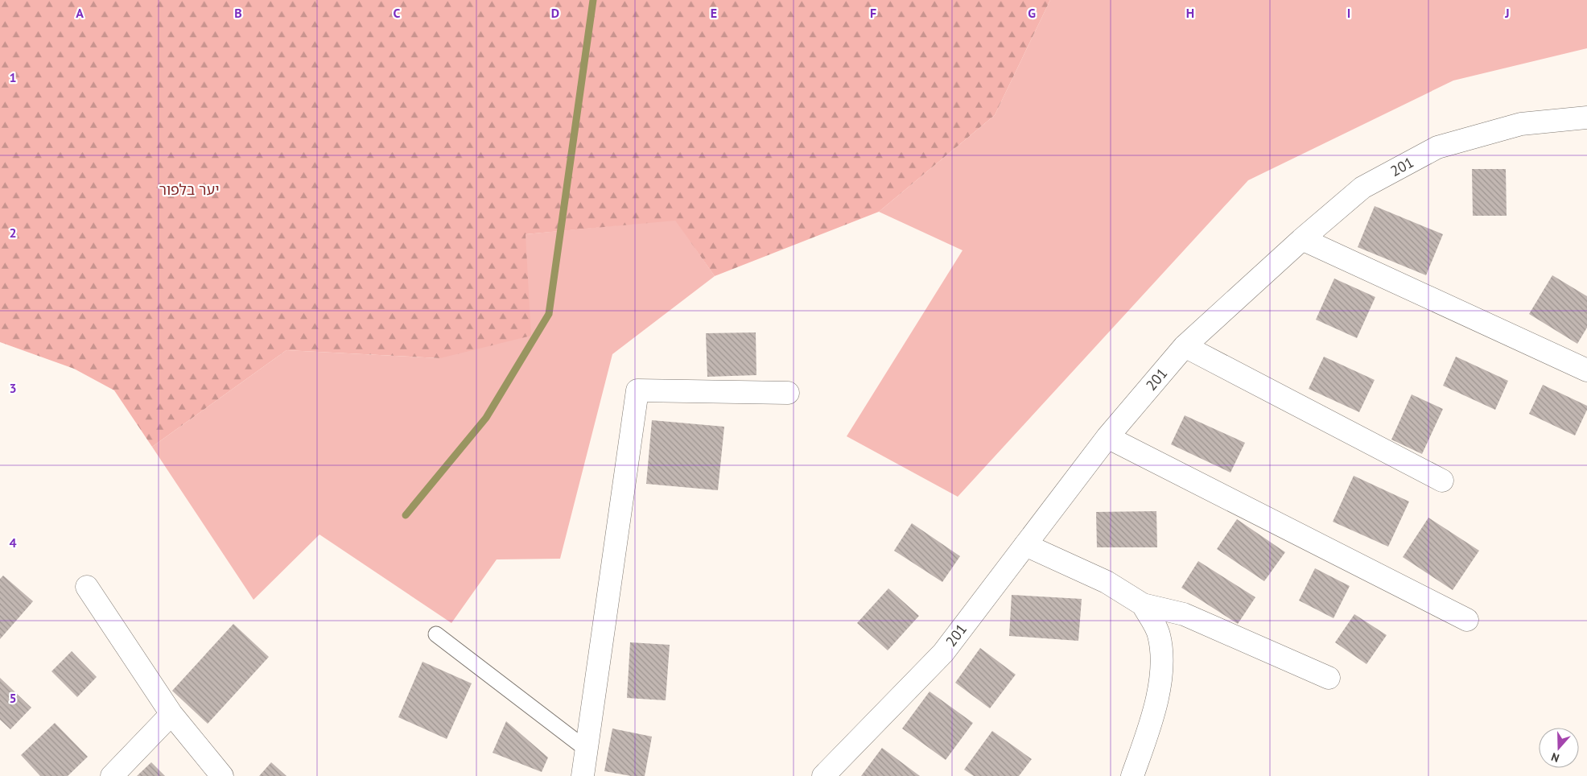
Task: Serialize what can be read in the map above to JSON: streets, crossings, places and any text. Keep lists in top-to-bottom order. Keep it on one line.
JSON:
{"streets":{"street":["201"]},"parks":["יער בלפור"],"north":"bottom","grid":{"columns":["A","B","C","D","E","F","G","H","I","J"],"rows":["1","2","3","4","5"]}}
